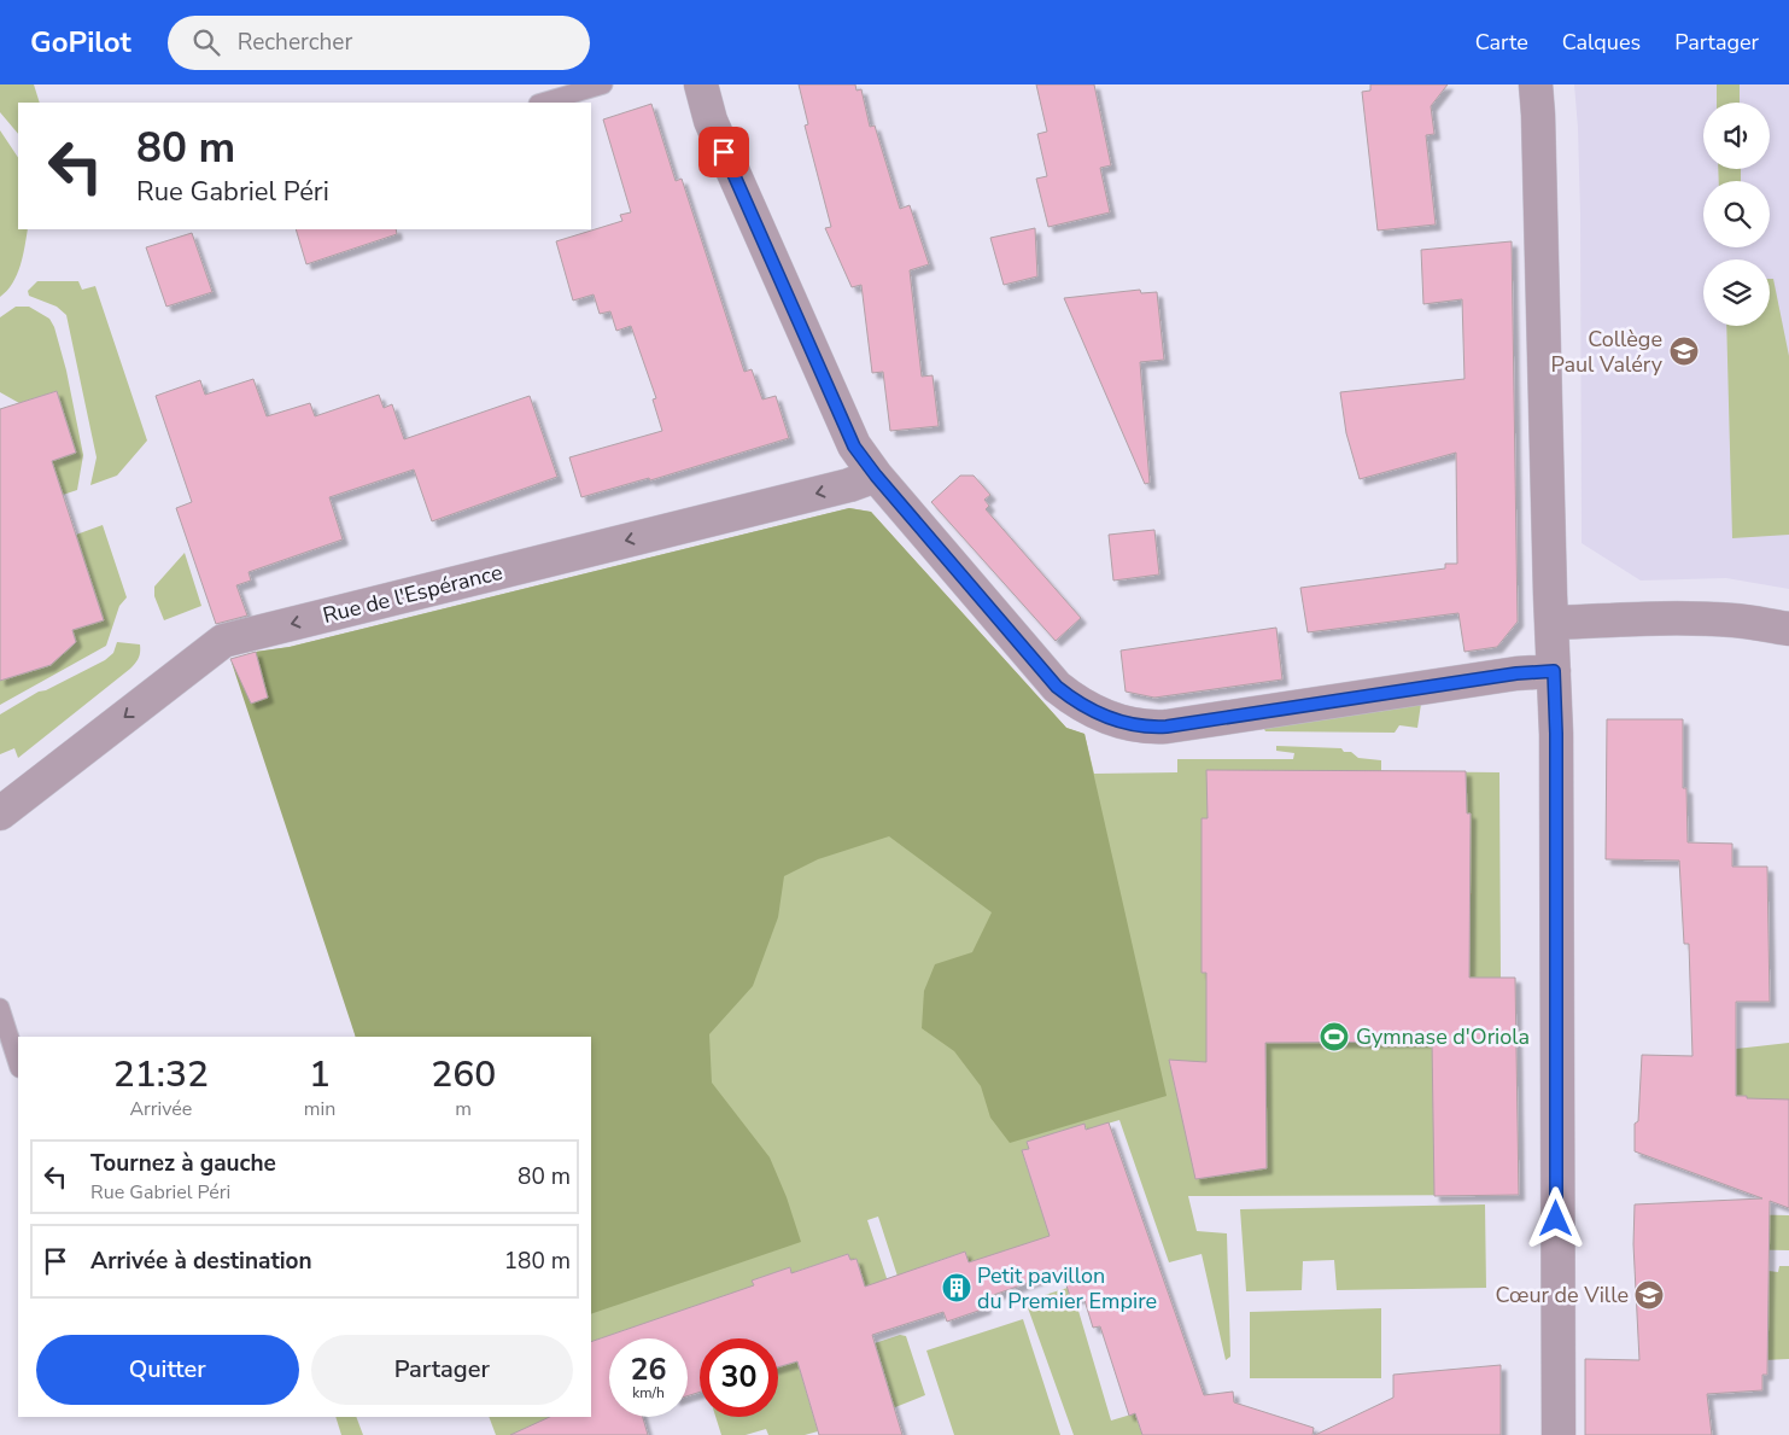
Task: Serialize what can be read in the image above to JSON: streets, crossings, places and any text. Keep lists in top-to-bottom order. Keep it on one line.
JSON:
{"streets":{"street":["Rue de l'Espérance"]},"one_way":["Rue de l'Espérance"],"places":{"school or university":["Collège Paul Valéry","Cœur de Ville"],"sports":["Gymnase d'Oriola"],"building":["Petit pavillon du Premier Empire"]},"page":{"header":"GoPilot","search":"Rechercher","nav":["Carte","Calques","Partager"],"turn":["80 m","Rue Gabriel Péri"],"eta":["21:32","Arrivée","1","min","260","m"],"list":[{"name":"Tournez à gauche","note":"Rue Gabriel Péri","value":"80 m"},{"name":"Arrivée à destination","value":"180 m"}],"buttons":["Quitter","Partager"],"speed":"26 km/h","limit":"30"}}
